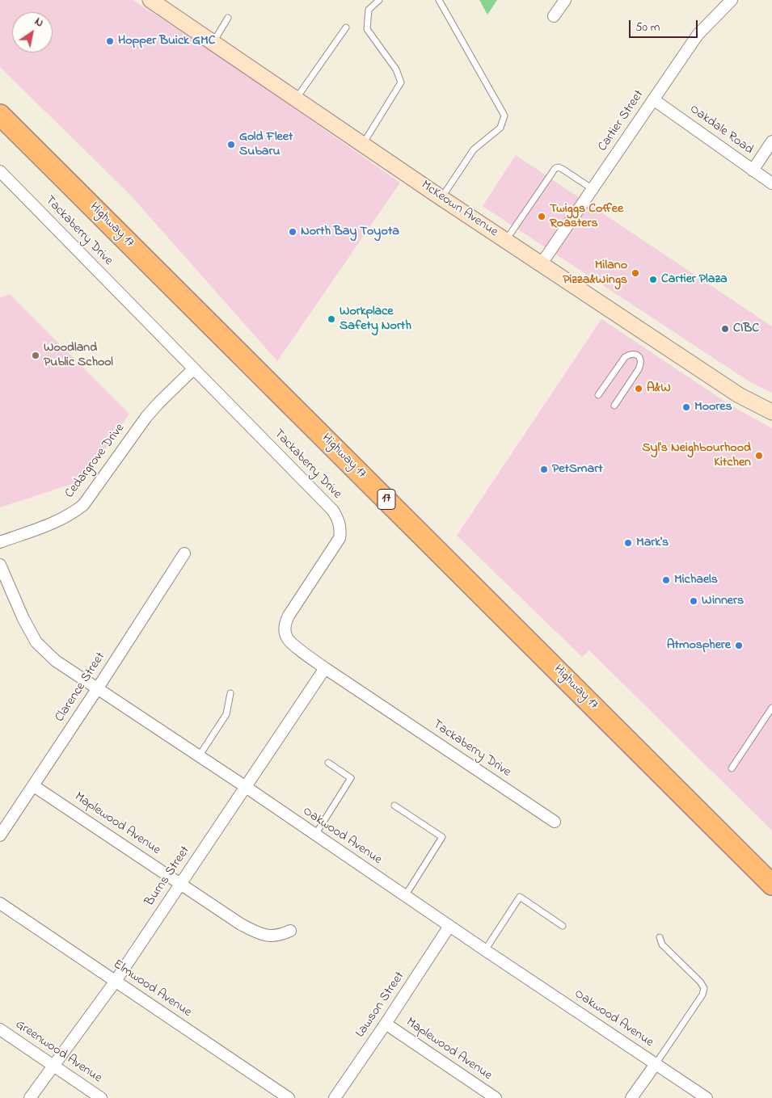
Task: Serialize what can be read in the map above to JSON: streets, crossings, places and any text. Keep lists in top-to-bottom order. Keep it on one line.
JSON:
{"streets":{"highway":["Highway 17","17"],"street":["Cartier Street","Oakdale Road","McKeown Avenue","Tackaberry Drive","Cedargrove Drive","Clarence Street","Maplewood Avenue","Oakwood Avenue","Burns Street","Elmwood Avenue","Lawson Street","Greenwood Avenue"]},"crossings":[["Cartier Street","Oakdale Road"],["Cartier Street","McKeown Avenue"],["Tackaberry Drive","Cedargrove Drive"],["Tackaberry Drive","Burns Street"],["Clarence Street","Maplewood Avenue"],["Clarence Street","Oakwood Avenue"],["Maplewood Avenue","Burns Street"],["Maplewood Avenue","Lawson Street"],["Oakwood Avenue","Burns Street"],["Oakwood Avenue","Lawson Street"],["Burns Street","Elmwood Avenue"],["Burns Street","Greenwood Avenue"]],"places":["Hopper Buick GMC","Gold Fleet Subaru","Twiggs Coffee Roasters","North Bay Toyota","Milano Pizza&Wings","Cartier Plaza","Workplace Safety North","CIBC","Woodland Public School","A&W","Moores","Syl's Neighbourhood Kitchen","PetSmart","Mark's","Michaels","Winners","Atmosphere"],"scale_bar":"50 m","north":"top right"}
